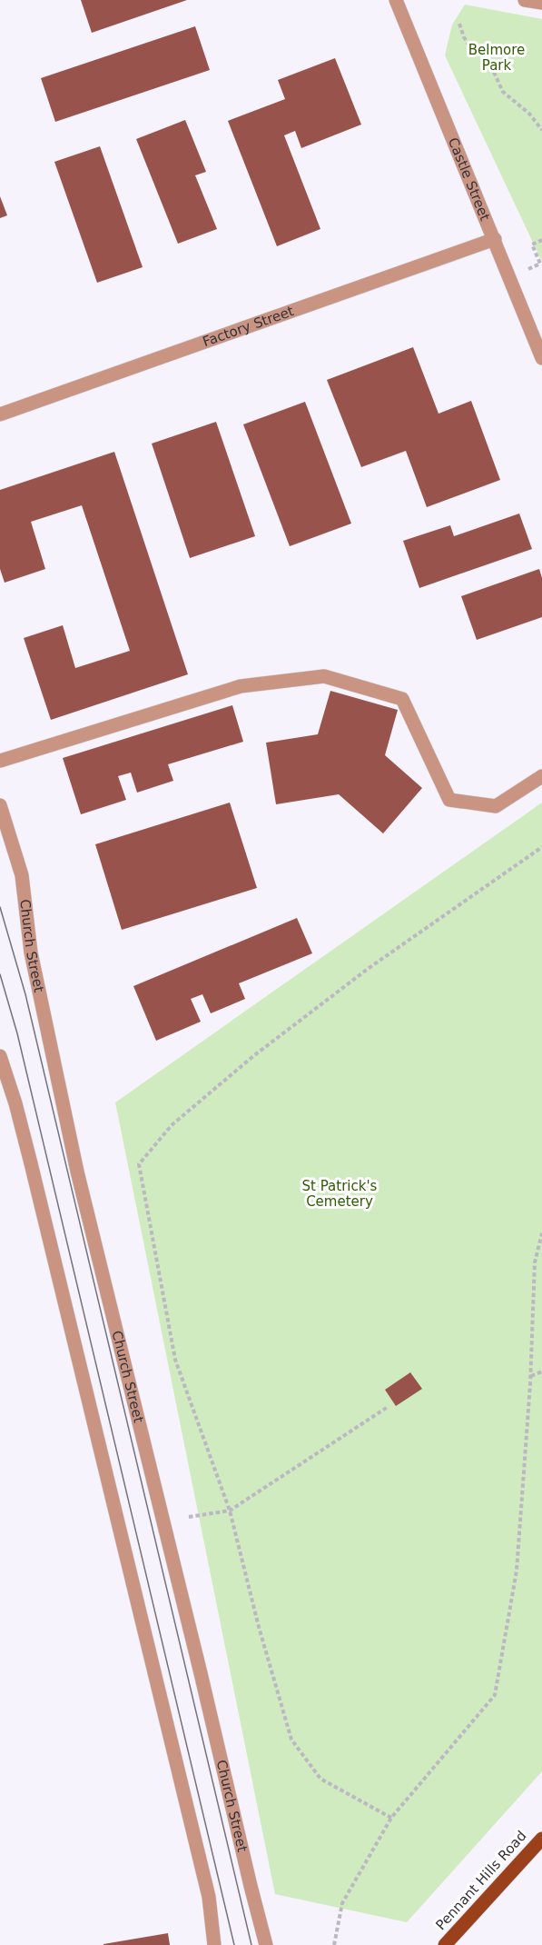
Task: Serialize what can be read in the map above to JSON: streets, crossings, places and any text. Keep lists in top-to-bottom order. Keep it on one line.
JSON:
{"streets":{"main road":["Pennant Hills Road"],"street":["Castle Street","Factory Street","Church Street"]},"crossings":[["Castle Street","Factory Street"]],"parks":["Belmore Park","St Patrick's Cemetery"]}
